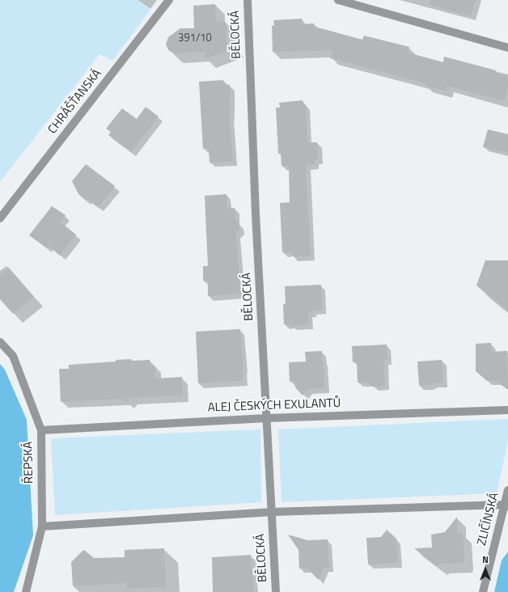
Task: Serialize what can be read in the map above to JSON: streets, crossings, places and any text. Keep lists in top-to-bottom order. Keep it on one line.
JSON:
{"streets":{"street":["BĚLOCKÁ","CHRÁŠŤANSKÁ","ALEJ ČESKÝCH EXULANTŮ","ŘEPSKÁ","ZLIČÍNSKÁ"]},"crossings":[["BĚLOCKÁ","ALEJ ČESKÝCH EXULANTŮ"],["ALEJ ČESKÝCH EXULANTŮ","ŘEPSKÁ"]],"house_numbers":["391/10"],"north":"top"}
